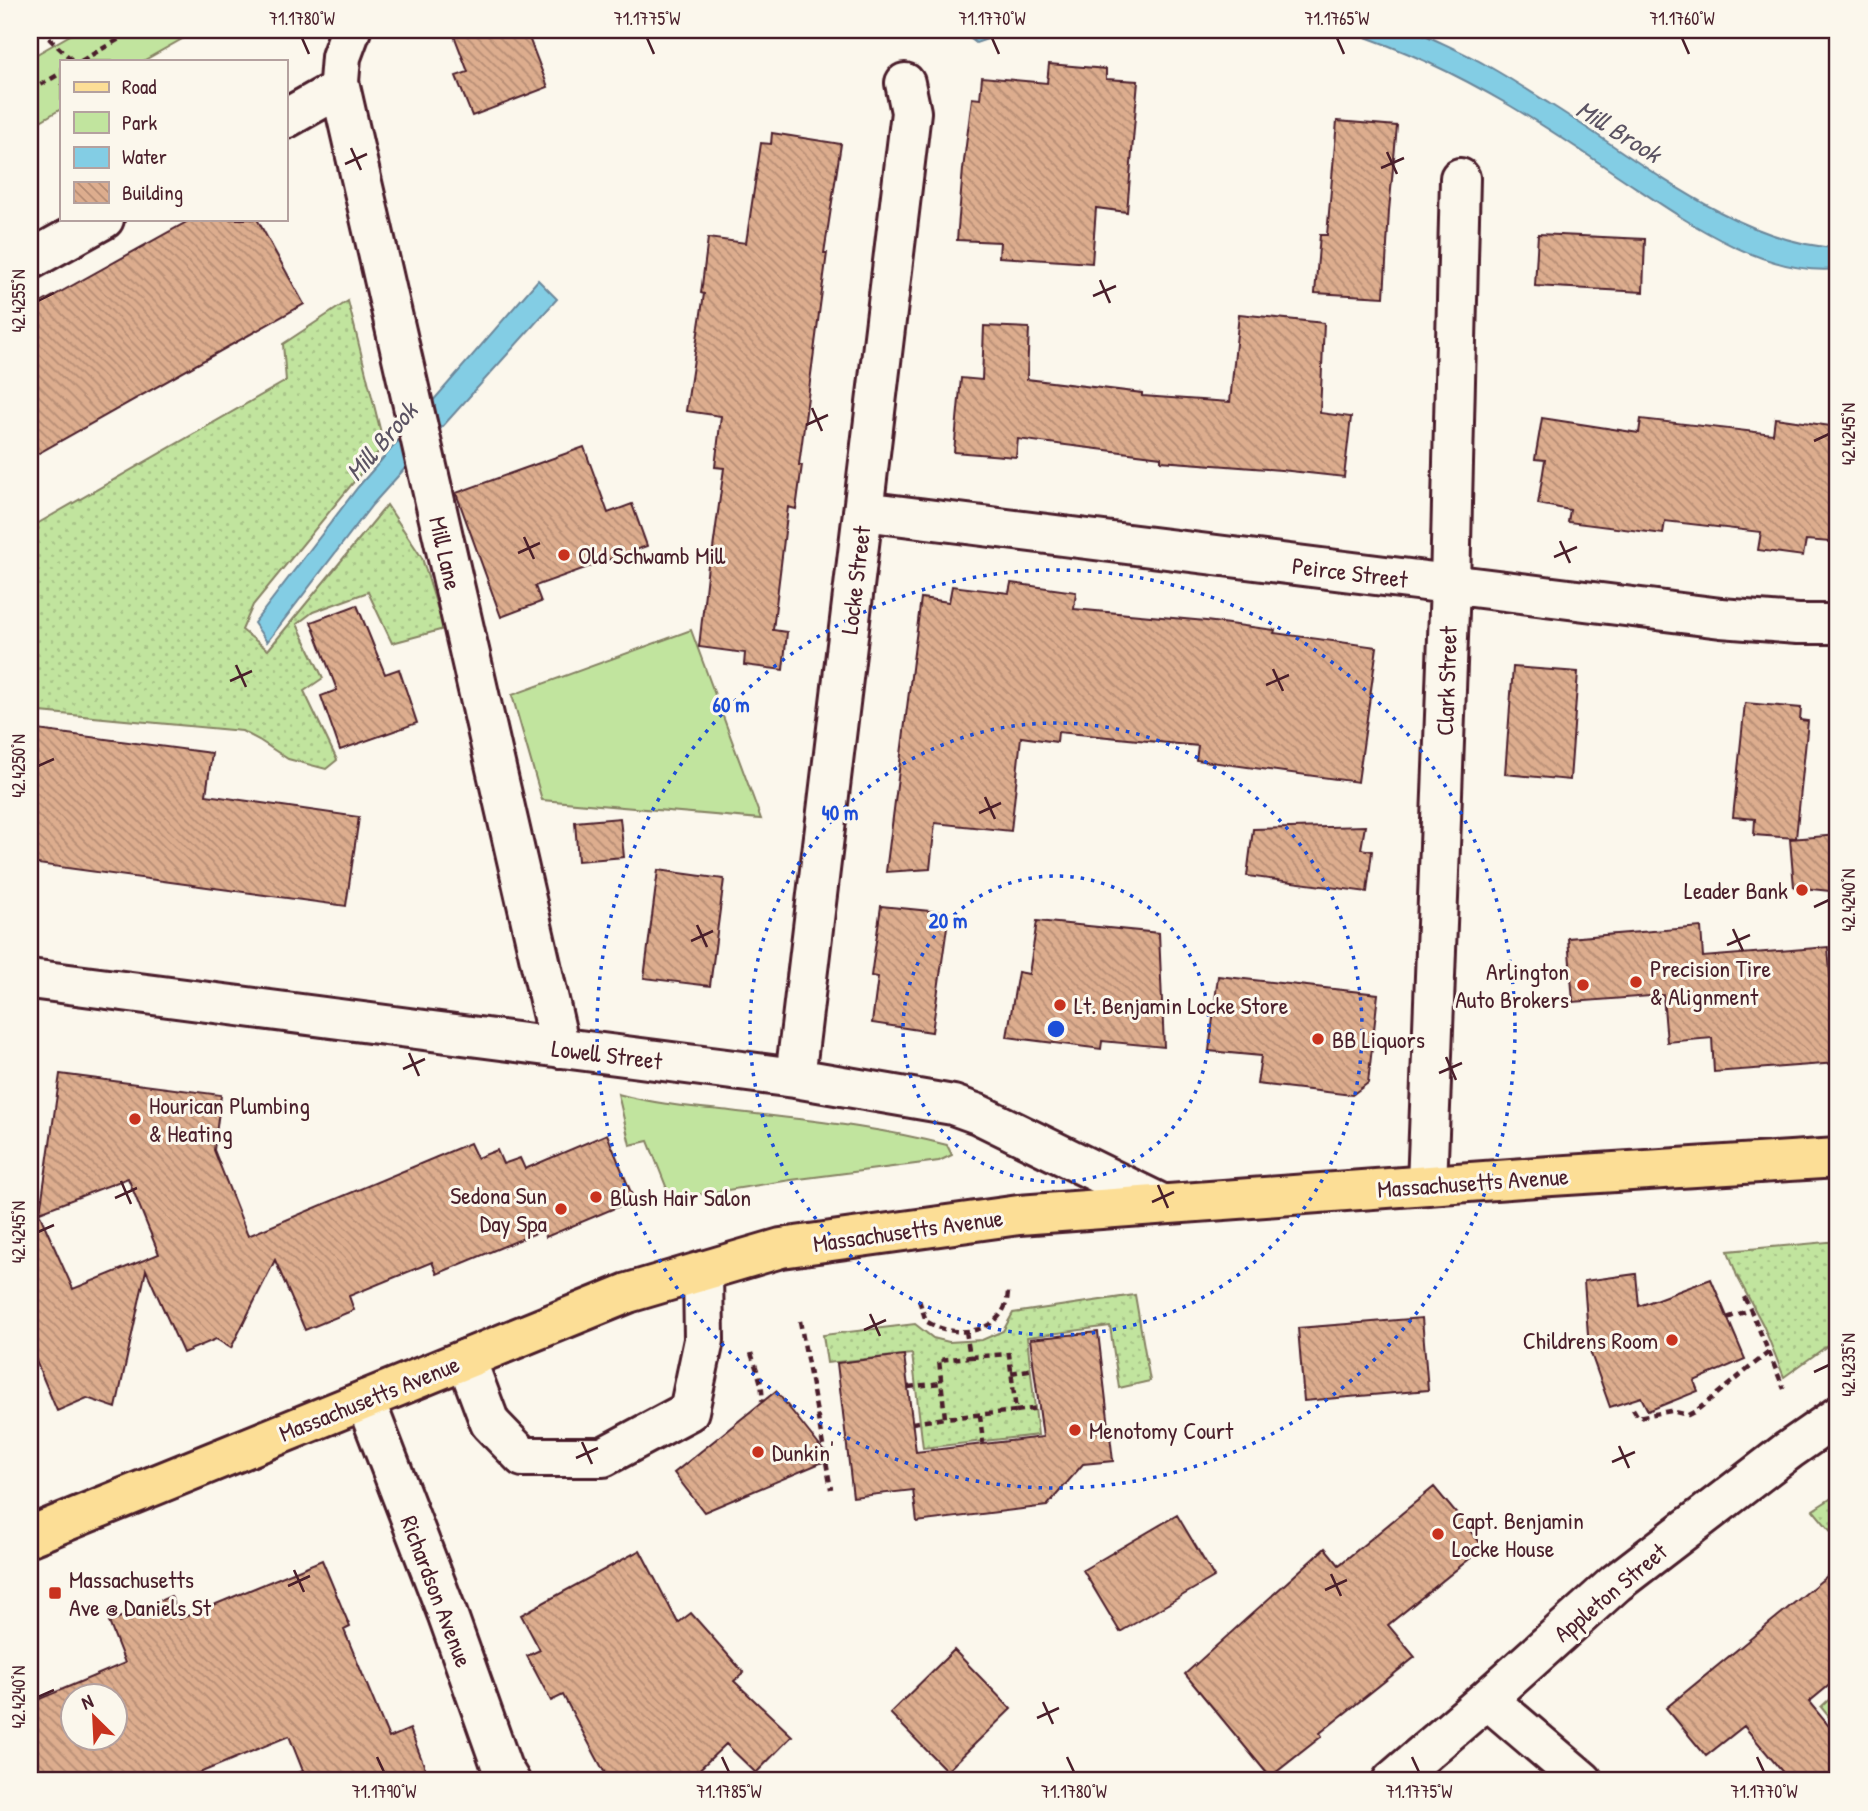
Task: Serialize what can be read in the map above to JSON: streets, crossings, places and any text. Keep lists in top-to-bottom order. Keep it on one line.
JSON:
{"streets":{"main road":["Massachusetts Avenue"],"street":["Mill Lane","Peirce Street","Locke Street","Clark Street","Lowell Street","Richardson Avenue","Appleton Street"]},"crossings":[["Mill Lane","Lowell Street"],["Peirce Street","Locke Street"],["Peirce Street","Clark Street"],["Locke Street","Lowell Street"],["Clark Street","Massachusetts Avenue"],["Lowell Street","Massachusetts Avenue"],["Massachusetts Avenue","Richardson Avenue"]],"water":["Mill Brook"],"places":{"other":["Old Schwamb Mill","Leader Bank","Precision Tire & Alignment","Arlington Auto Brokers","Lt. Benjamin Locke Store","BB Liquors","Hourican Plumbing & Heating","Blush Hair Salon","Sedona Sun Day Spa","Childrens Room","Menotomy Court","Dunkin'","Capt. Benjamin Locke House"],"transit":["Massachusetts Ave @ Daniels St"]},"legend":["Road","Park","Water","Building"],"north":"top left","coordinates":["71.1780°W","71.1775°W","71.1770°W","71.1765°W","71.1760°W","42.4255°N","42.4245°N","42.4250°N","42.4240°N","42.4235°N","71.1790°W","71.1785°W"],"rings":["60 m","40 m","20 m"]}
